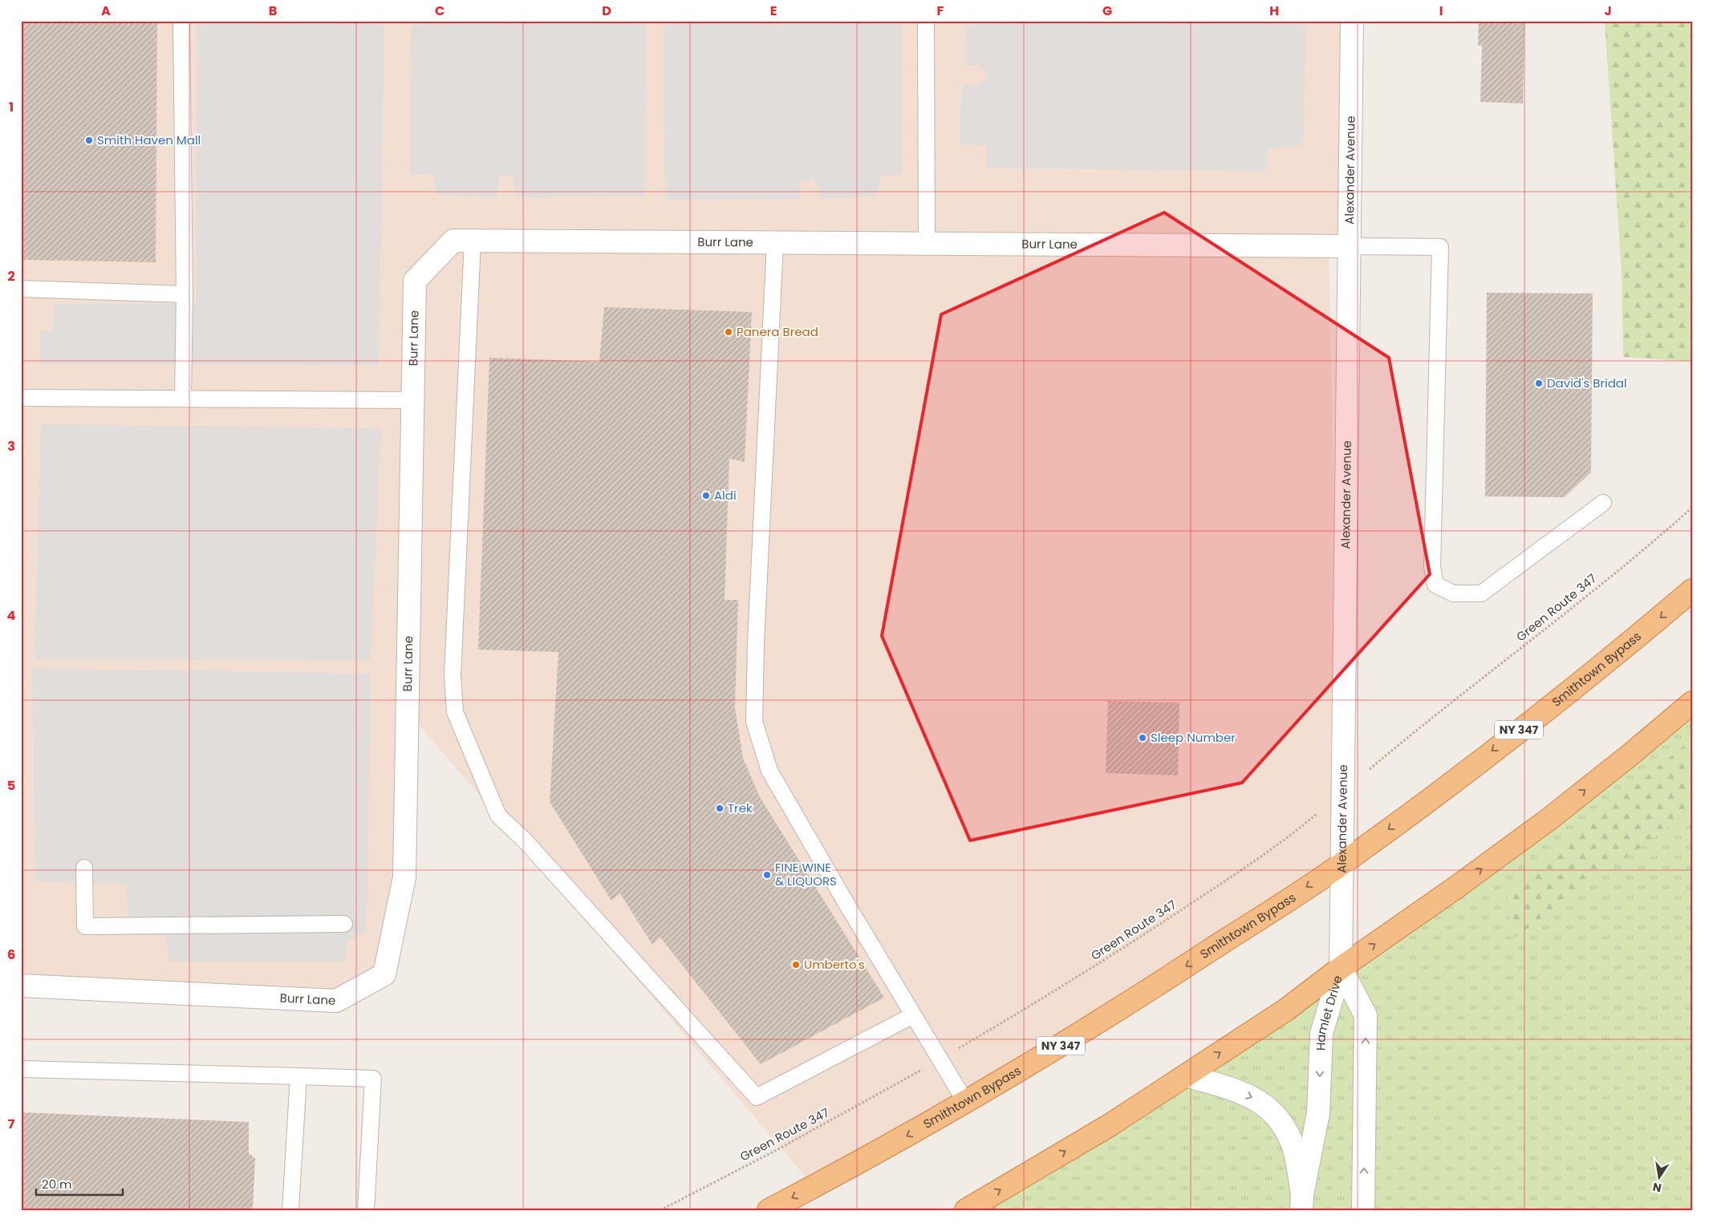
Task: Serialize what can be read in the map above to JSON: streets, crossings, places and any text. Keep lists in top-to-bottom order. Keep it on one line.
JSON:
{"streets":{"highway":["Smithtown Bypass","NY 347"],"street":["Alexander Avenue","Burr Lane","Hamlet Drive"],"path":["Green Route 347"]},"crossings":[["Alexander Avenue","Burr Lane"],["Alexander Avenue","Smithtown Bypass"],["Alexander Avenue","Hamlet Drive"]],"places":["Smith Haven Mall","Panera Bread","David's Bridal","Aldi","Sleep Number","Trek","FINE WINE & LIQUORS","Umberto's"],"scale_bar":"20 m","north":"bottom","grid":{"columns":["A","B","C","D","E","F","G","H","I","J"],"rows":["1","2","3","4","5","6","7"]}}
